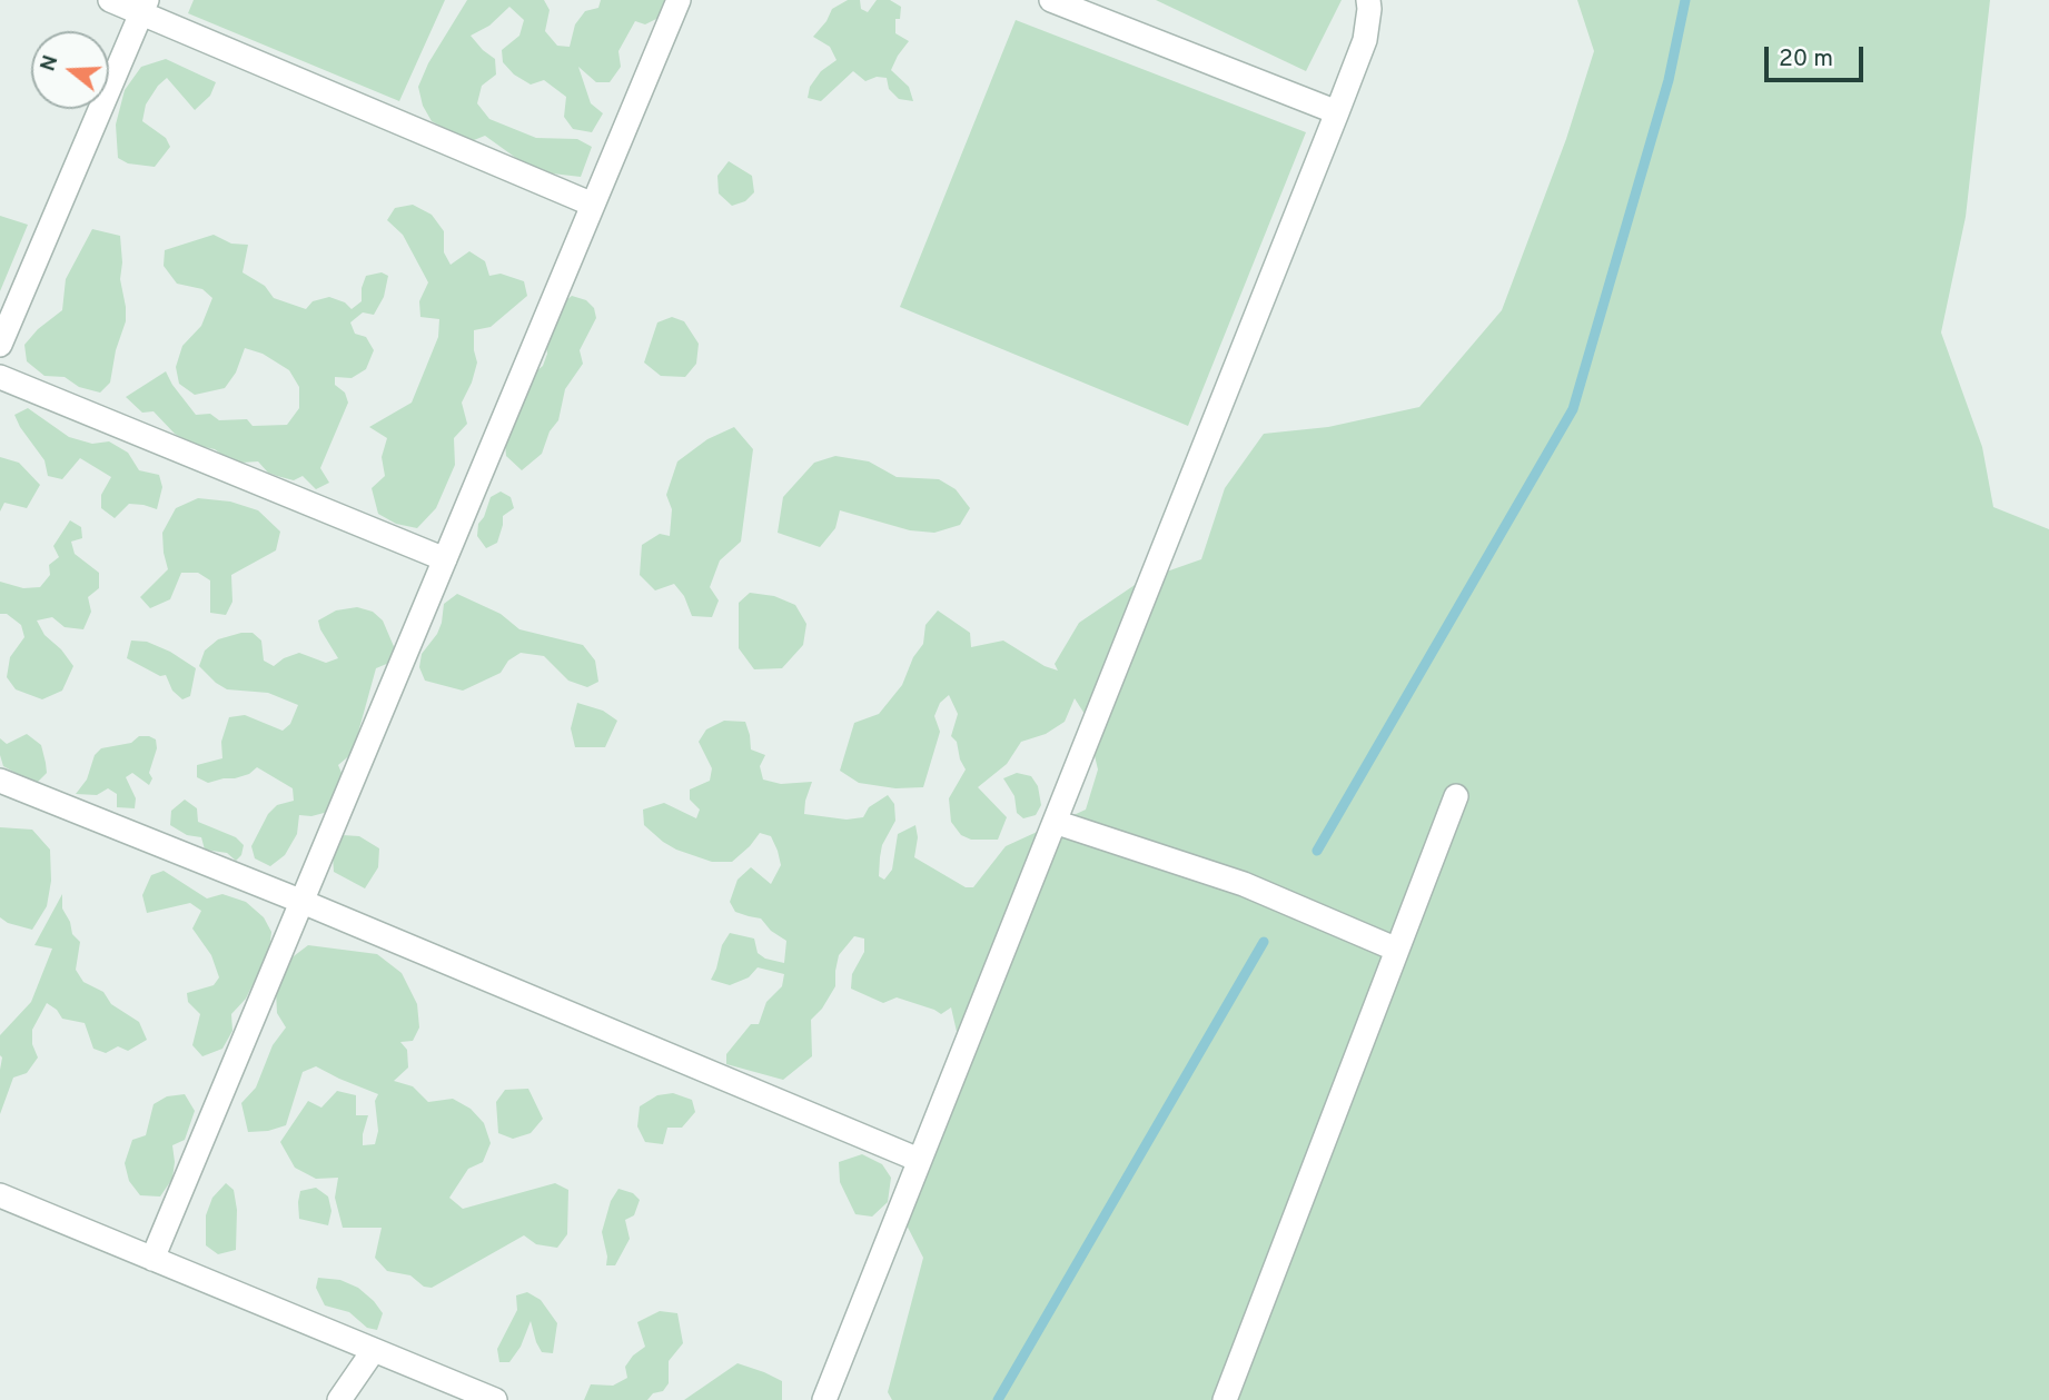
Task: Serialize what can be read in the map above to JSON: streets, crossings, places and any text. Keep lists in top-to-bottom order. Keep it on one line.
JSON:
{"scale_bar":"20 m","north":"left"}
